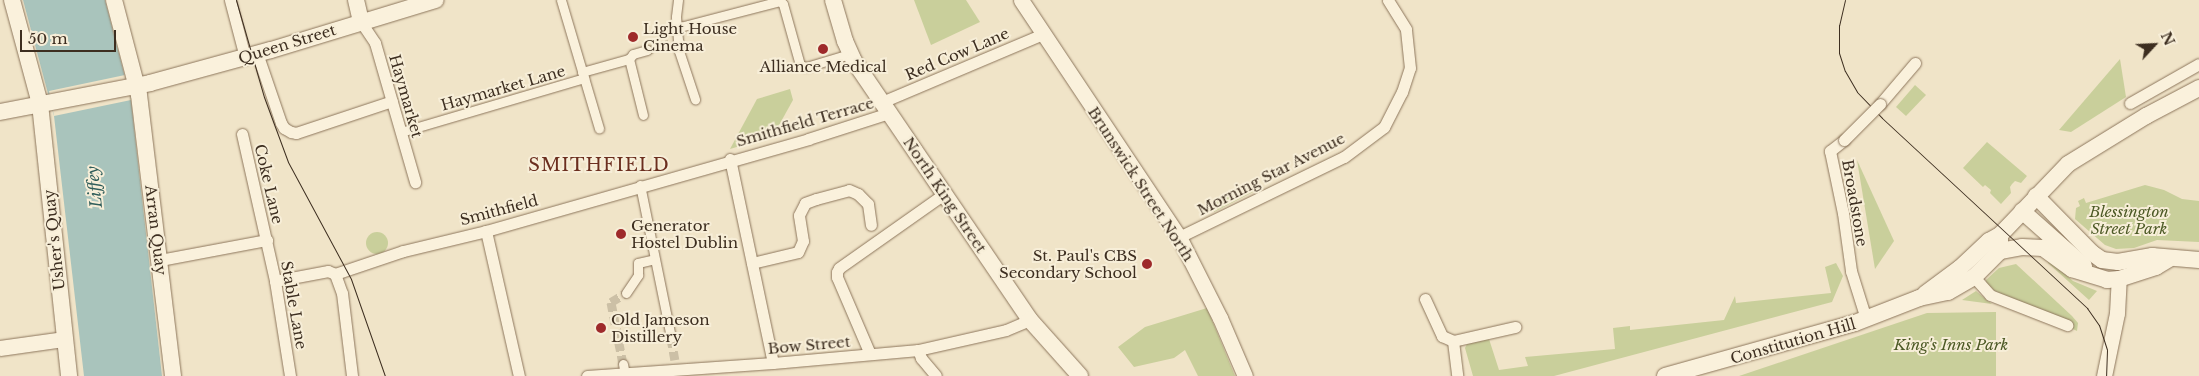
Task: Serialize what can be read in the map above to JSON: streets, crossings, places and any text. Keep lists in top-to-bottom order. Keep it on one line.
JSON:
{"streets":{"main road":["Queen Street","North King Street","Arran Quay","Usher's Quay","Constitution Hill"],"street":["Red Cow Lane","Haymarket Lane","Haymarket","Smithfield Terrace","Morning Star Avenue","Coke Lane","Brunswick Street North","Broadstone","Smithfield","Stable Lane","Bow Street"]},"crossings":[["Queen Street","Haymarket"],["Queen Street","Arran Quay"],["Queen Street","Usher's Quay"],["Red Cow Lane","Smithfield Terrace"],["Red Cow Lane","Brunswick Street North"],["Red Cow Lane","North King Street"],["Haymarket Lane","Haymarket"],["Smithfield Terrace","North King Street"],["Smithfield Terrace","Smithfield"],["Morning Star Avenue","Brunswick Street North"],["Coke Lane","Stable Lane"],["North King Street","Bow Street"],["Broadstone","Constitution Hill"],["Smithfield","Stable Lane"]],"districts":["SMITHFIELD"],"water":["Liffey"],"parks":["Blessington Street Park","King's Inns Park"],"places":["Light House Cinema","Alliance Medical","Generator Hostel Dublin","St. Paul's CBS Secondary School","Old Jameson Distillery"],"scale_bar":"50 m","north":"top right"}
